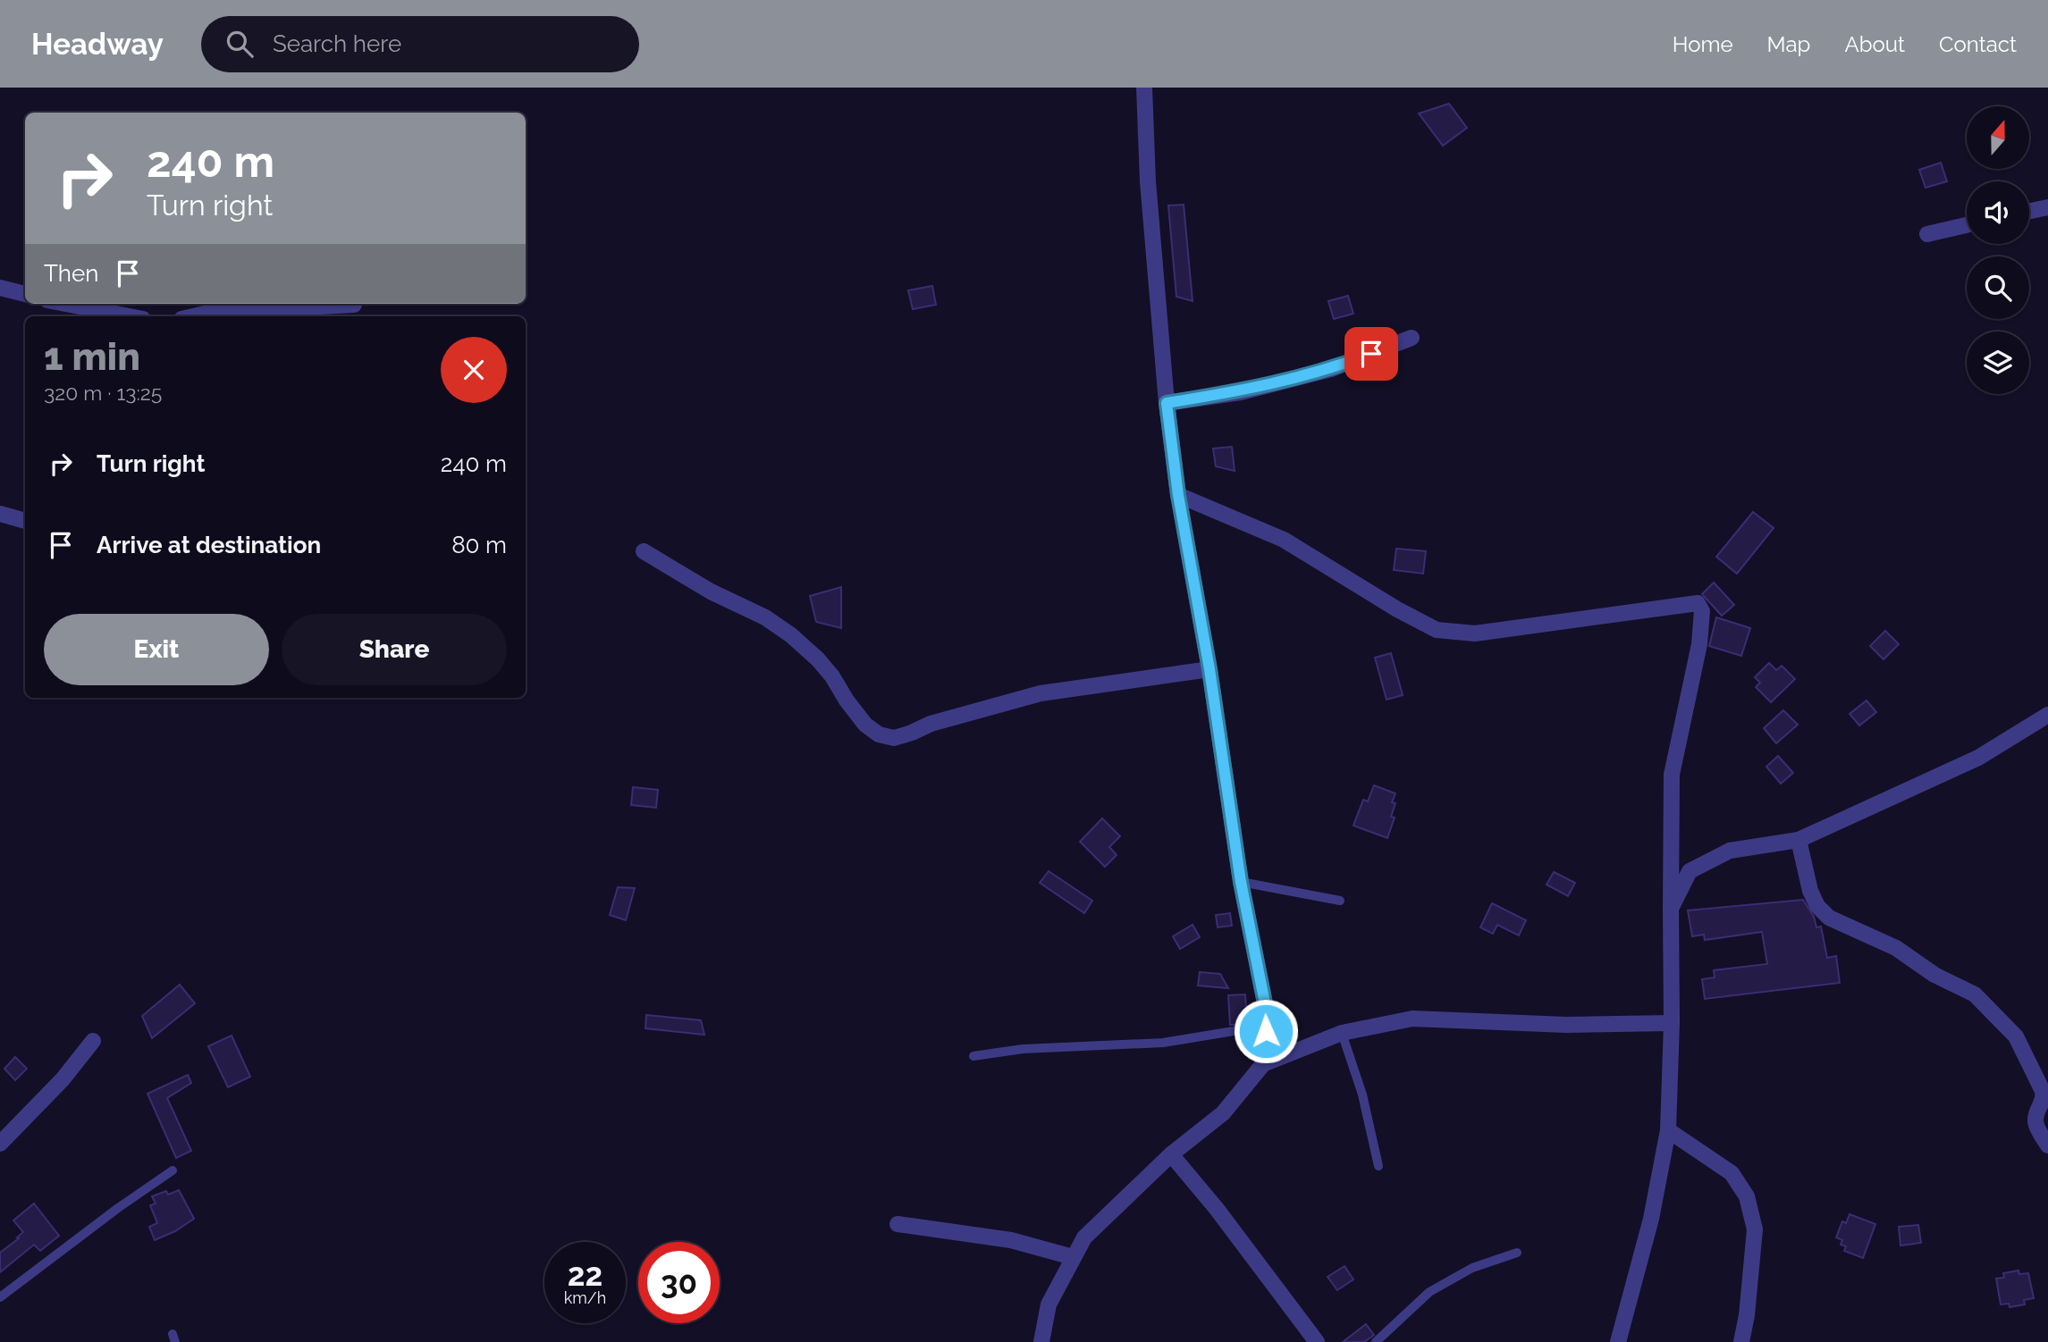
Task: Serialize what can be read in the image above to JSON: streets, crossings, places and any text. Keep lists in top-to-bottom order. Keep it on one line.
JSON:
{"north":"top","page":{"header":"Headway","search":"Search here","nav":["Home","Map","About","Contact"],"turn":["240 m","Turn right"],"then":"Then","heading":["1 min","320 m · 13:25"],"list":[{"name":"Turn right","value":"240 m"},{"name":"Arrive at destination","value":"80 m"}],"buttons":["Exit","Share"],"speed":"22 km/h","limit":"30"}}
